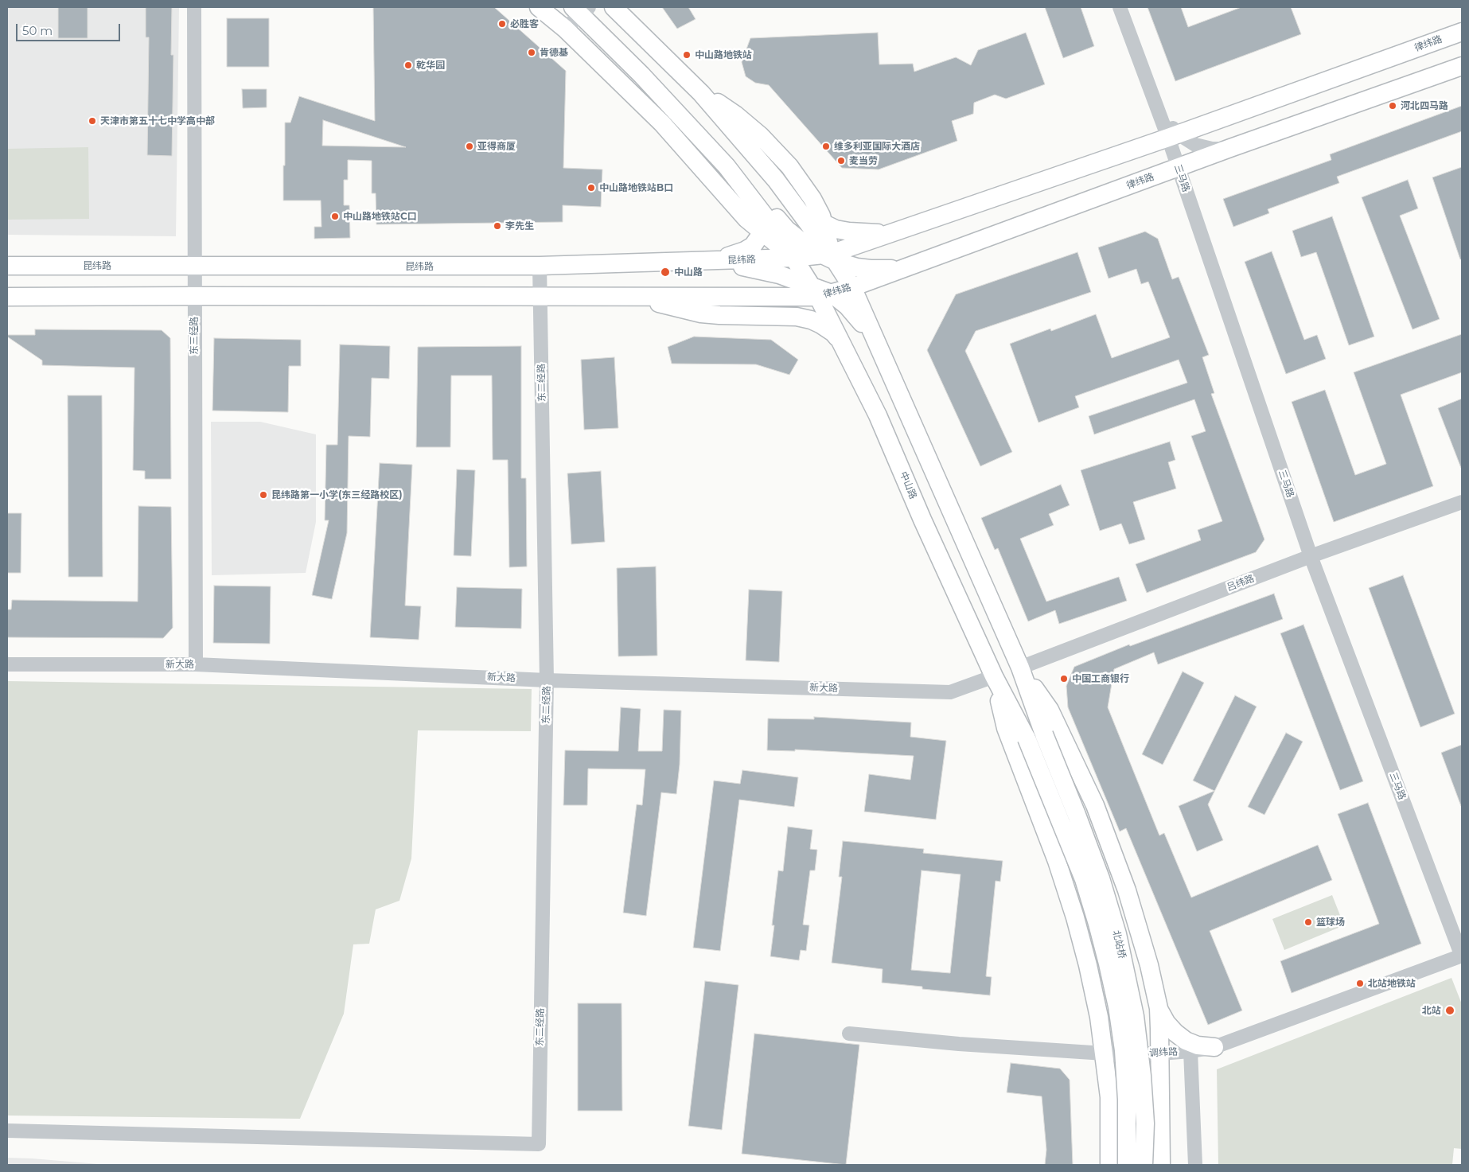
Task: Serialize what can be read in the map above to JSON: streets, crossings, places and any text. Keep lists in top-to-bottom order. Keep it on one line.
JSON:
{"streets":{"main road":["律纬路","昆纬路","中山路","北站桥"],"street":["三马路","东三经路","东二经路","吕纬路","新大路","调纬路"]},"crossings":[["律纬路","三马路"],["律纬路","昆纬路"],["律纬路","中山路"],["三马路","吕纬路"],["三马路","调纬路"],["昆纬路","东三经路"],["昆纬路","东二经路"],["昆纬路","中山路"],["东三经路","新大路"],["东二经路","新大路"],["中山路","新大路"],["中山路","北站桥"],["吕纬路","北站桥"]],"places":["必胜客","肯德基","中山路地铁站","乾华园","河北四马路","天津市第五十七中学高中部","亚得商厦","维多利亚国际大酒店","麦当劳","中山路地铁站B口","中山路地铁站C口","李先生","中山路","昆纬路第一小学(东三经路校区)","中国工商银行","篮球场","北站地铁站","北站"],"scale_bar":"50 m"}
